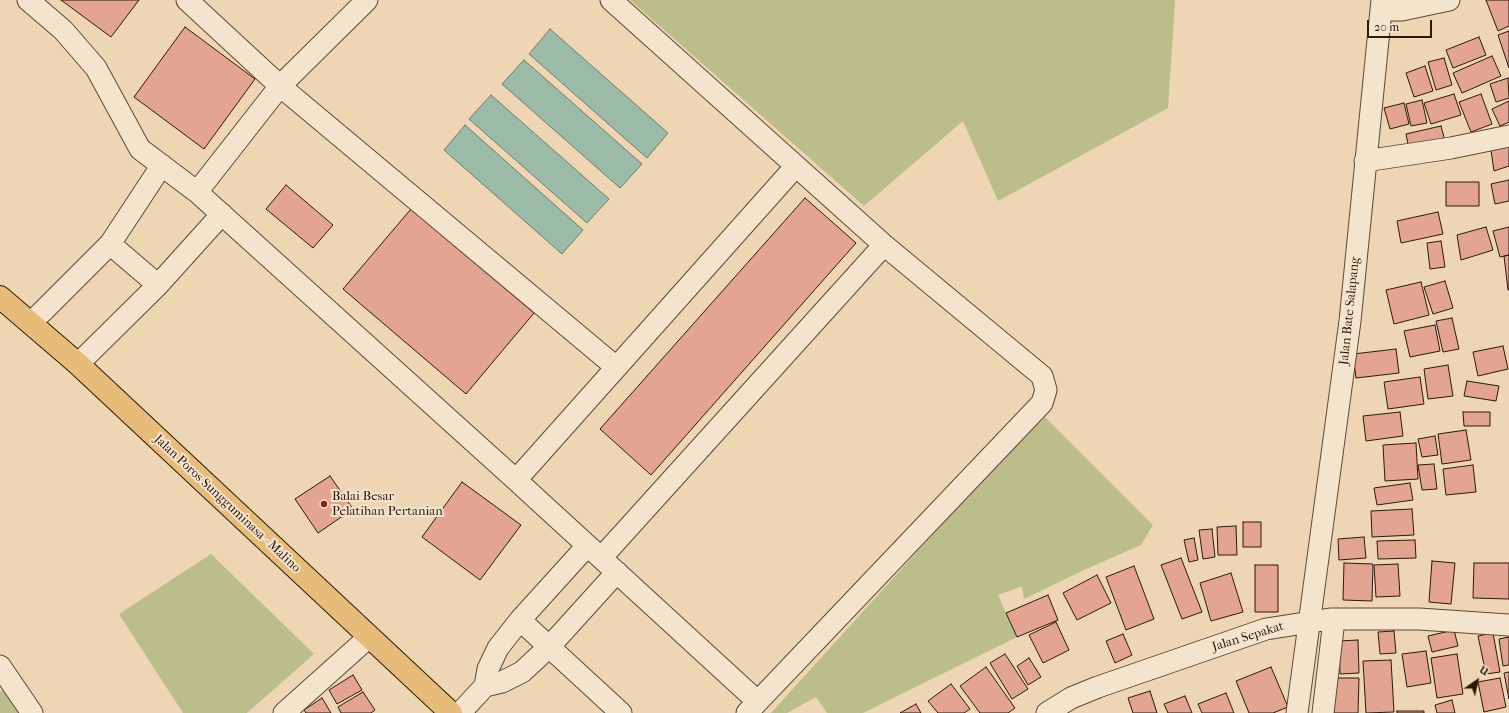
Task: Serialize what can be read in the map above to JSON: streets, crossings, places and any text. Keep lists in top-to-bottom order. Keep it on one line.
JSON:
{"streets":{"main road":["Jalan Poros Sungguminasa - Malino"],"street":["Jalan Bate Salapang","Jalan Sepakat"]},"crossings":[["Jalan Bate Salapang","Jalan Sepakat"]],"places":["Balai Besar Pelatihan Pertanian"],"scale_bar":"20 m","north":"top right"}
